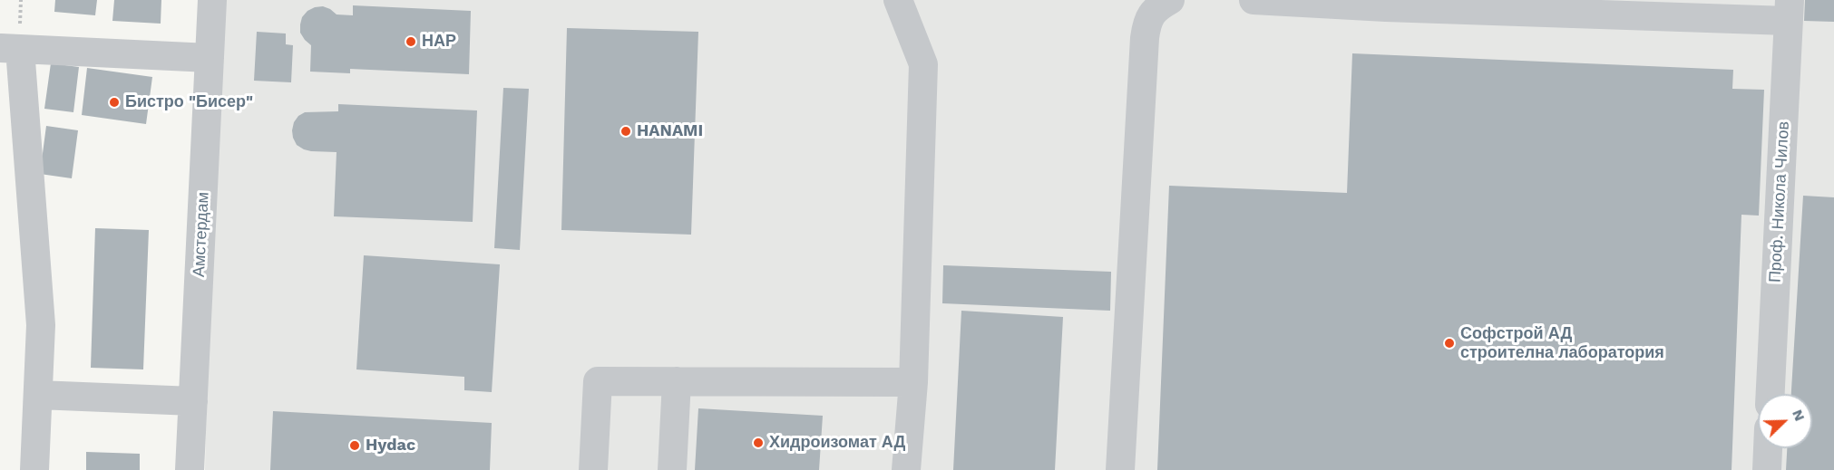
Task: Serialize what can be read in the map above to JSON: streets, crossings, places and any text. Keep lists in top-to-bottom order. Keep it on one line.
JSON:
{"streets":{"street":["Проф. Никола Чилов","Амстердам"]},"places":["НАР","Бистро \"Бисер\"","HANAMI","Софстрой АД строителна лаборатория","Хидроизомат АД","Hydac"],"north":"top right"}
